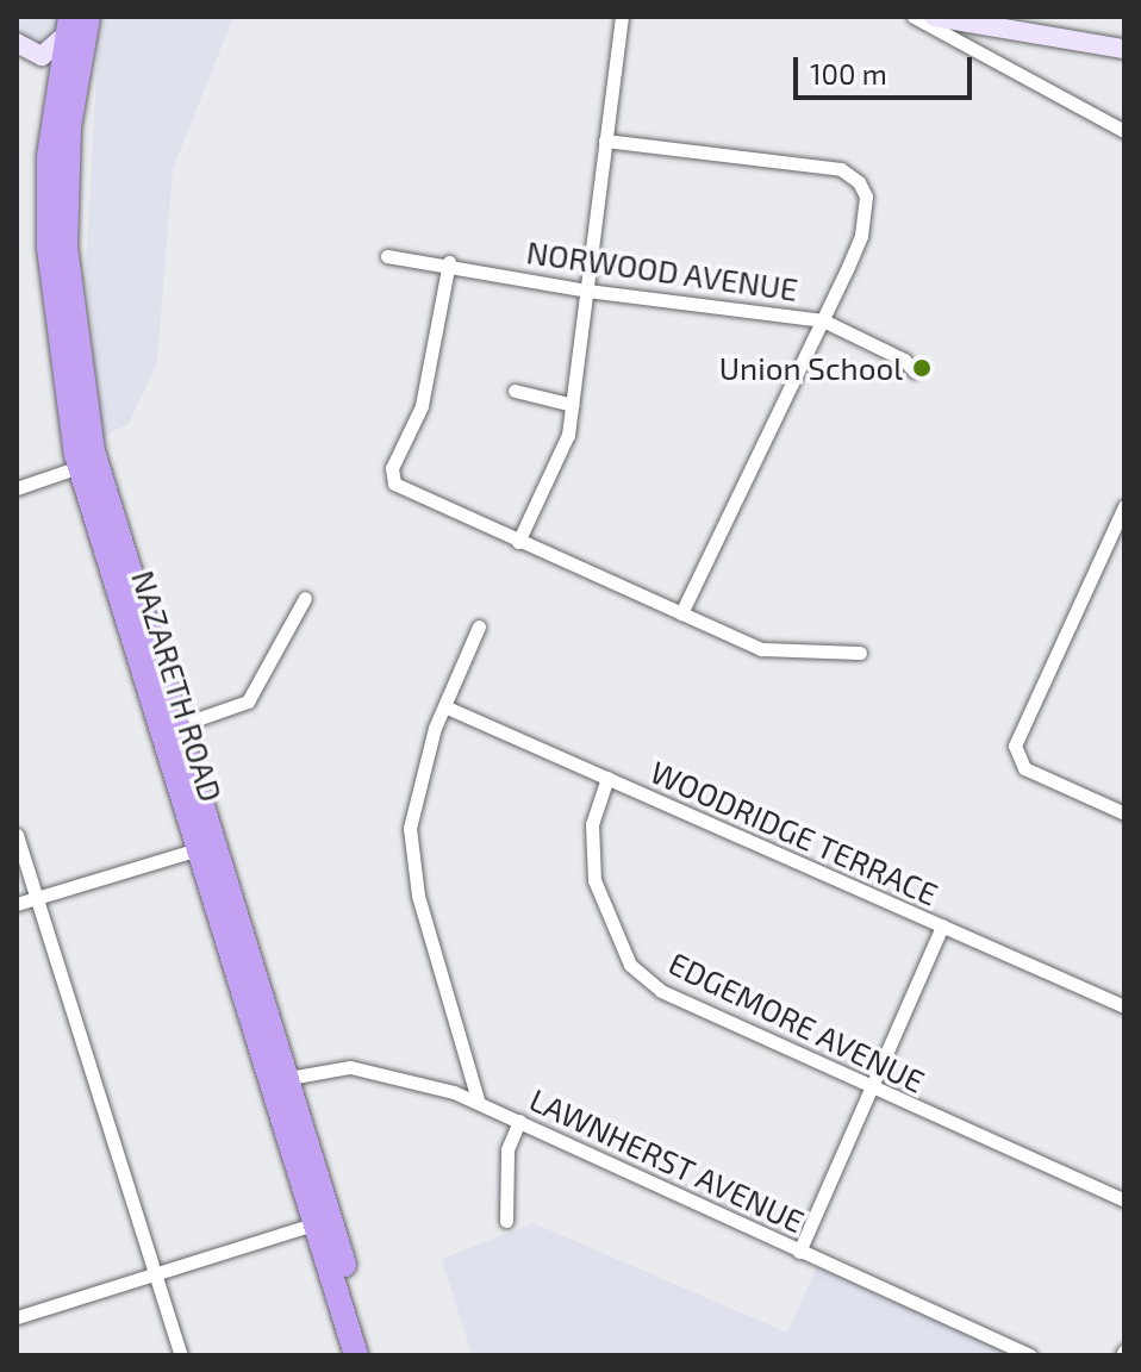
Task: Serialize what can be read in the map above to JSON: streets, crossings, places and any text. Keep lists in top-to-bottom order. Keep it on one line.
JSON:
{"streets":{"highway":["NAZARETH ROAD"],"street":["NORWOOD AVENUE","WOODRIDGE TERRACE","EDGEMORE AVENUE","LAWNHERST AVENUE"]},"crossings":[["NAZARETH ROAD","LAWNHERST AVENUE"],["WOODRIDGE TERRACE","EDGEMORE AVENUE"]],"places":["Union School"],"scale_bar":"100 m"}
